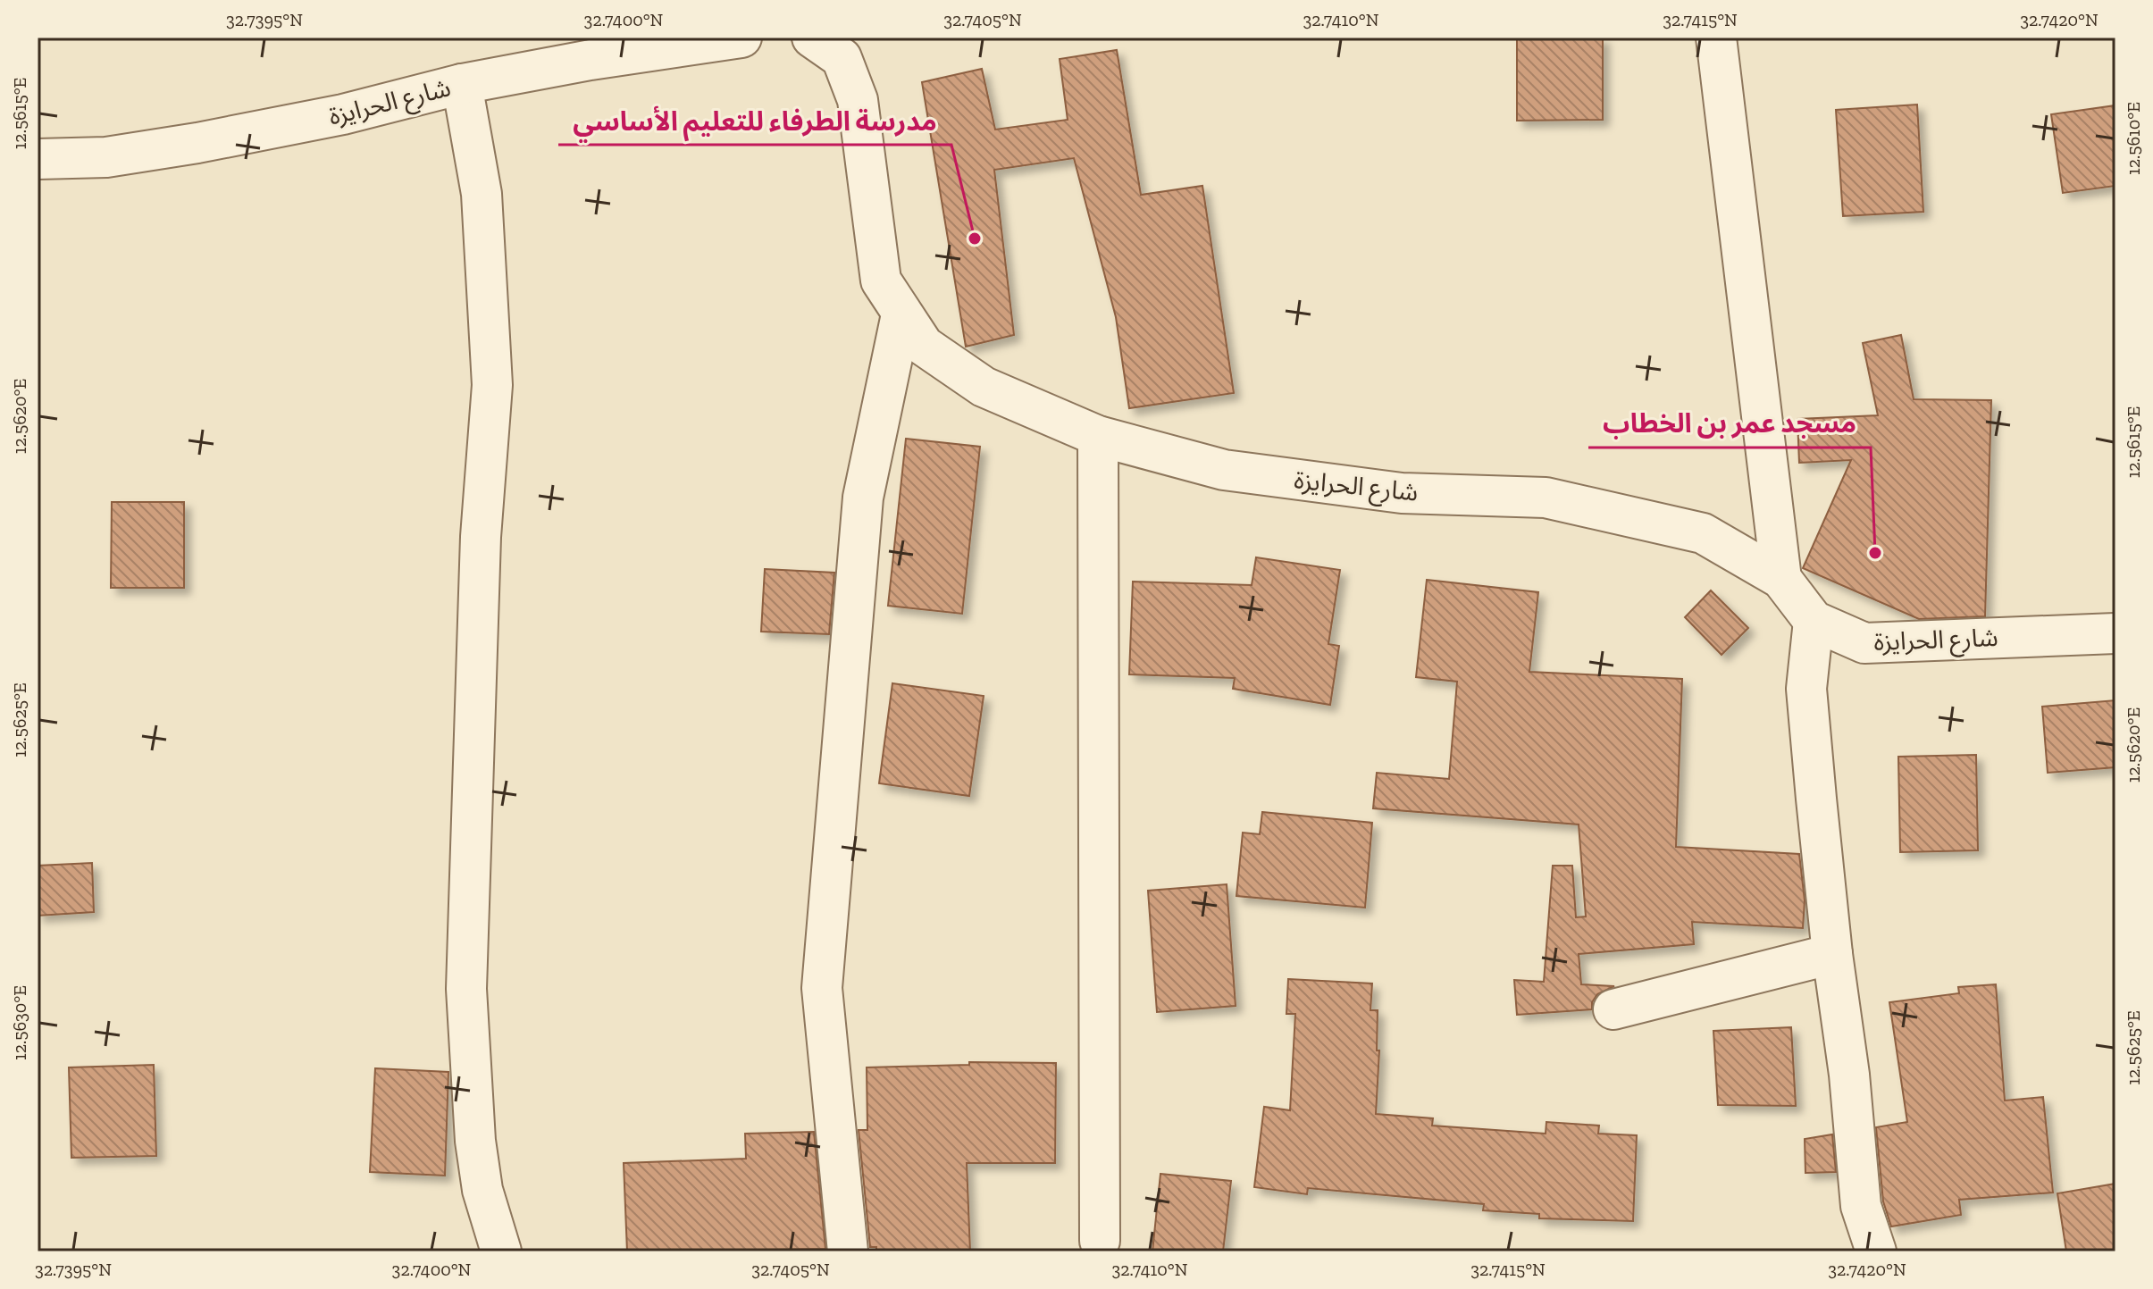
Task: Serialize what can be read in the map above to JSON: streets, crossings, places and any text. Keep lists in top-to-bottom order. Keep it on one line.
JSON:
{"streets":{"street":["شارع الحرايزة"]},"places":["مدرسة الطرفاء للتعليم الأساسي","مسجد عمر بن الخطاب"],"coordinates":["32.7395°N","32.7400°N","32.7405°N","32.7410°N","32.7415°N","32.7420°N","12.5615°E","12.5610°E","12.5620°E","12.5625°E","12.5630°E"]}
